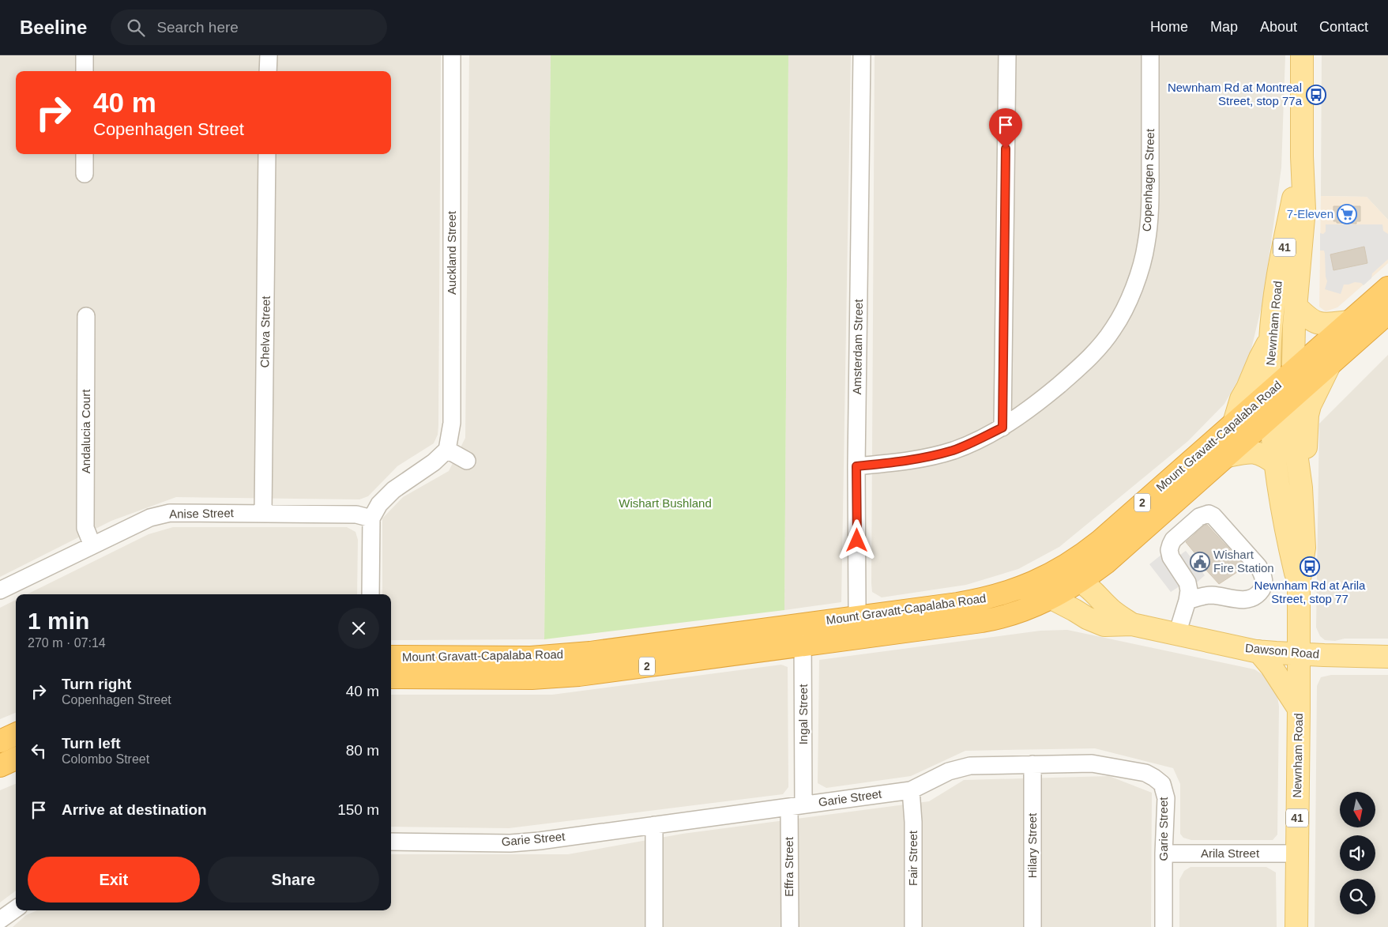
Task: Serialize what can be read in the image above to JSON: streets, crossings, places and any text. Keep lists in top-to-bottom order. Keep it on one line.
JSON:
{"streets":{"highway":["Mount Gravatt-Capalaba Road","2"],"main road":["41","Newnham Road","Dawson Road"],"street":["Copenhagen Street","Auckland Street","Chelva Street","Amsterdam Street","Andalucia Court","Anise Street","Ingal Street","Garie Street","Hilary Street","Arila Street","Fair Street","Effra Street"]},"crossings":[["Copenhagen Street","Amsterdam Street"],["Newnham Road","Mount Gravatt-Capalaba Road"],["Newnham Road","Dawson Road"],["Newnham Road","Arila Street"],["Chelva Street","Anise Street"],["Amsterdam Street","Mount Gravatt-Capalaba Road"],["Andalucia Court","Anise Street"],["Mount Gravatt-Capalaba Road","Dawson Road"],["Mount Gravatt-Capalaba Road","Ingal Street"],["Ingal Street","Garie Street"],["Ingal Street","Effra Street"],["Garie Street","Hilary Street"],["Garie Street","Arila Street"],["Garie Street","Fair Street"],["Garie Street","Effra Street"]],"parks":["Wishart Bushland"],"places":{"bus stop":["Newnham Rd at Montreal Street, stop 77a","Newnham Rd at Arila Street, stop 77"],"supermarket":["7-Eleven"],"public building":["Wishart Fire Station"]},"north":"bottom","page":{"header":"Beeline","search":"Search here","nav":["Home","Map","About","Contact"],"turn":["40 m","Copenhagen Street"],"heading":["1 min","270 m · 07:14"],"list":[{"name":"Turn right","note":"Copenhagen Street","value":"40 m"},{"name":"Turn left","note":"Colombo Street","value":"80 m"},{"name":"Arrive at destination","value":"150 m"}],"buttons":["Exit","Share"]}}
